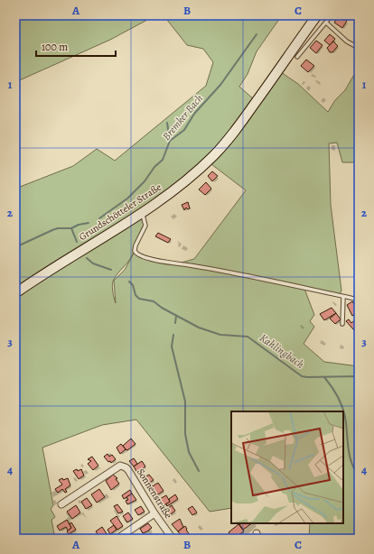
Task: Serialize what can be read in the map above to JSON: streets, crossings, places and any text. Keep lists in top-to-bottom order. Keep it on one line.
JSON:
{"streets":{"main road":["Grundschötteler Straße"],"street":["Sonnenstraße"]},"water":["Bremker Bach","Kahlingbach"],"scale_bar":"100 m","grid":{"columns":["A","B","C"],"rows":["1","2","3","4"]}}
